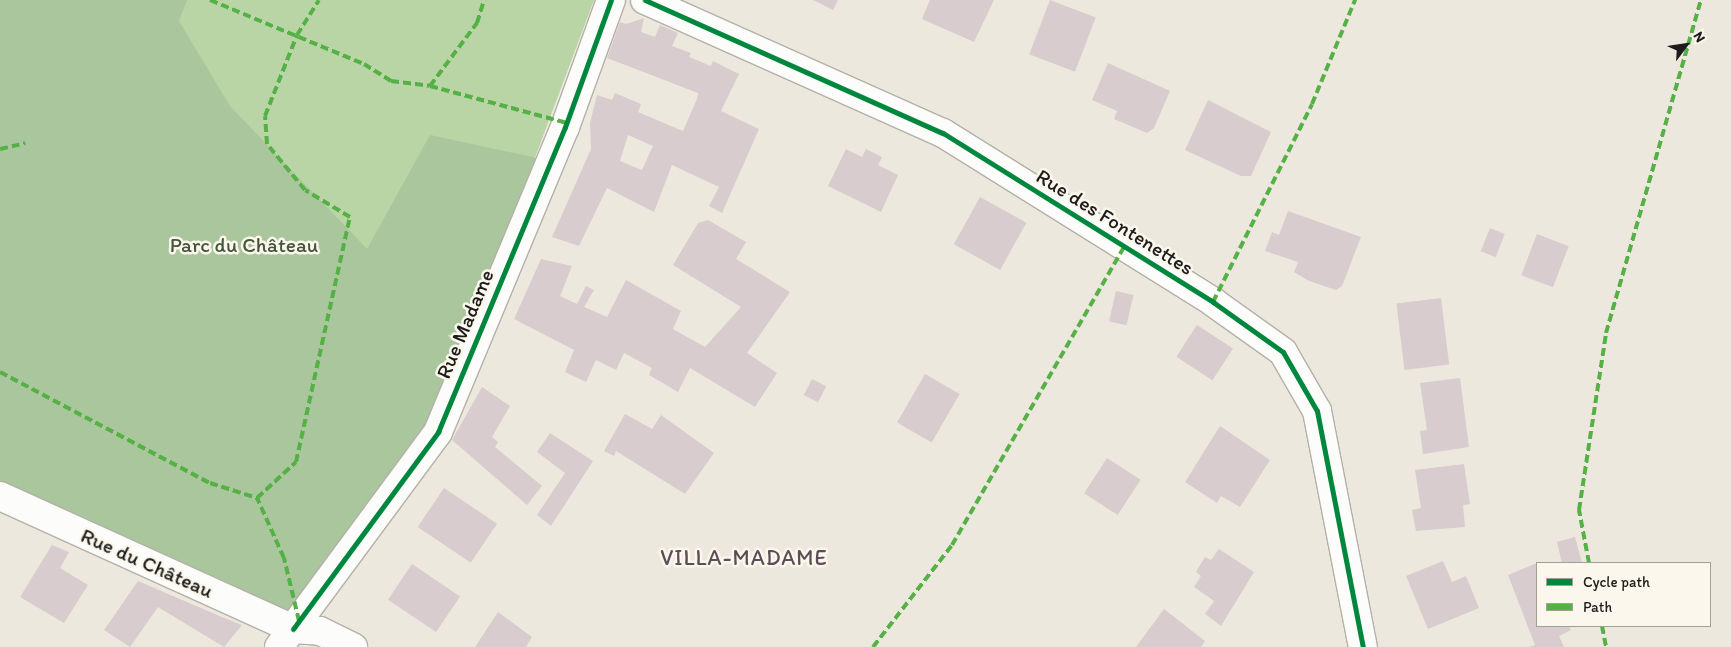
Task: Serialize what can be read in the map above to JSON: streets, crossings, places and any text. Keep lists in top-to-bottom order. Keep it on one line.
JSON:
{"streets":{"street":["Rue des Fontenettes","Rue Madame","Rue du Château"]},"crossings":[["Rue Madame","Rue du Château"]],"districts":["VILLA-MADAME"],"parks":["Parc du Château"],"legend":["Cycle path","Path"],"north":"top right"}
